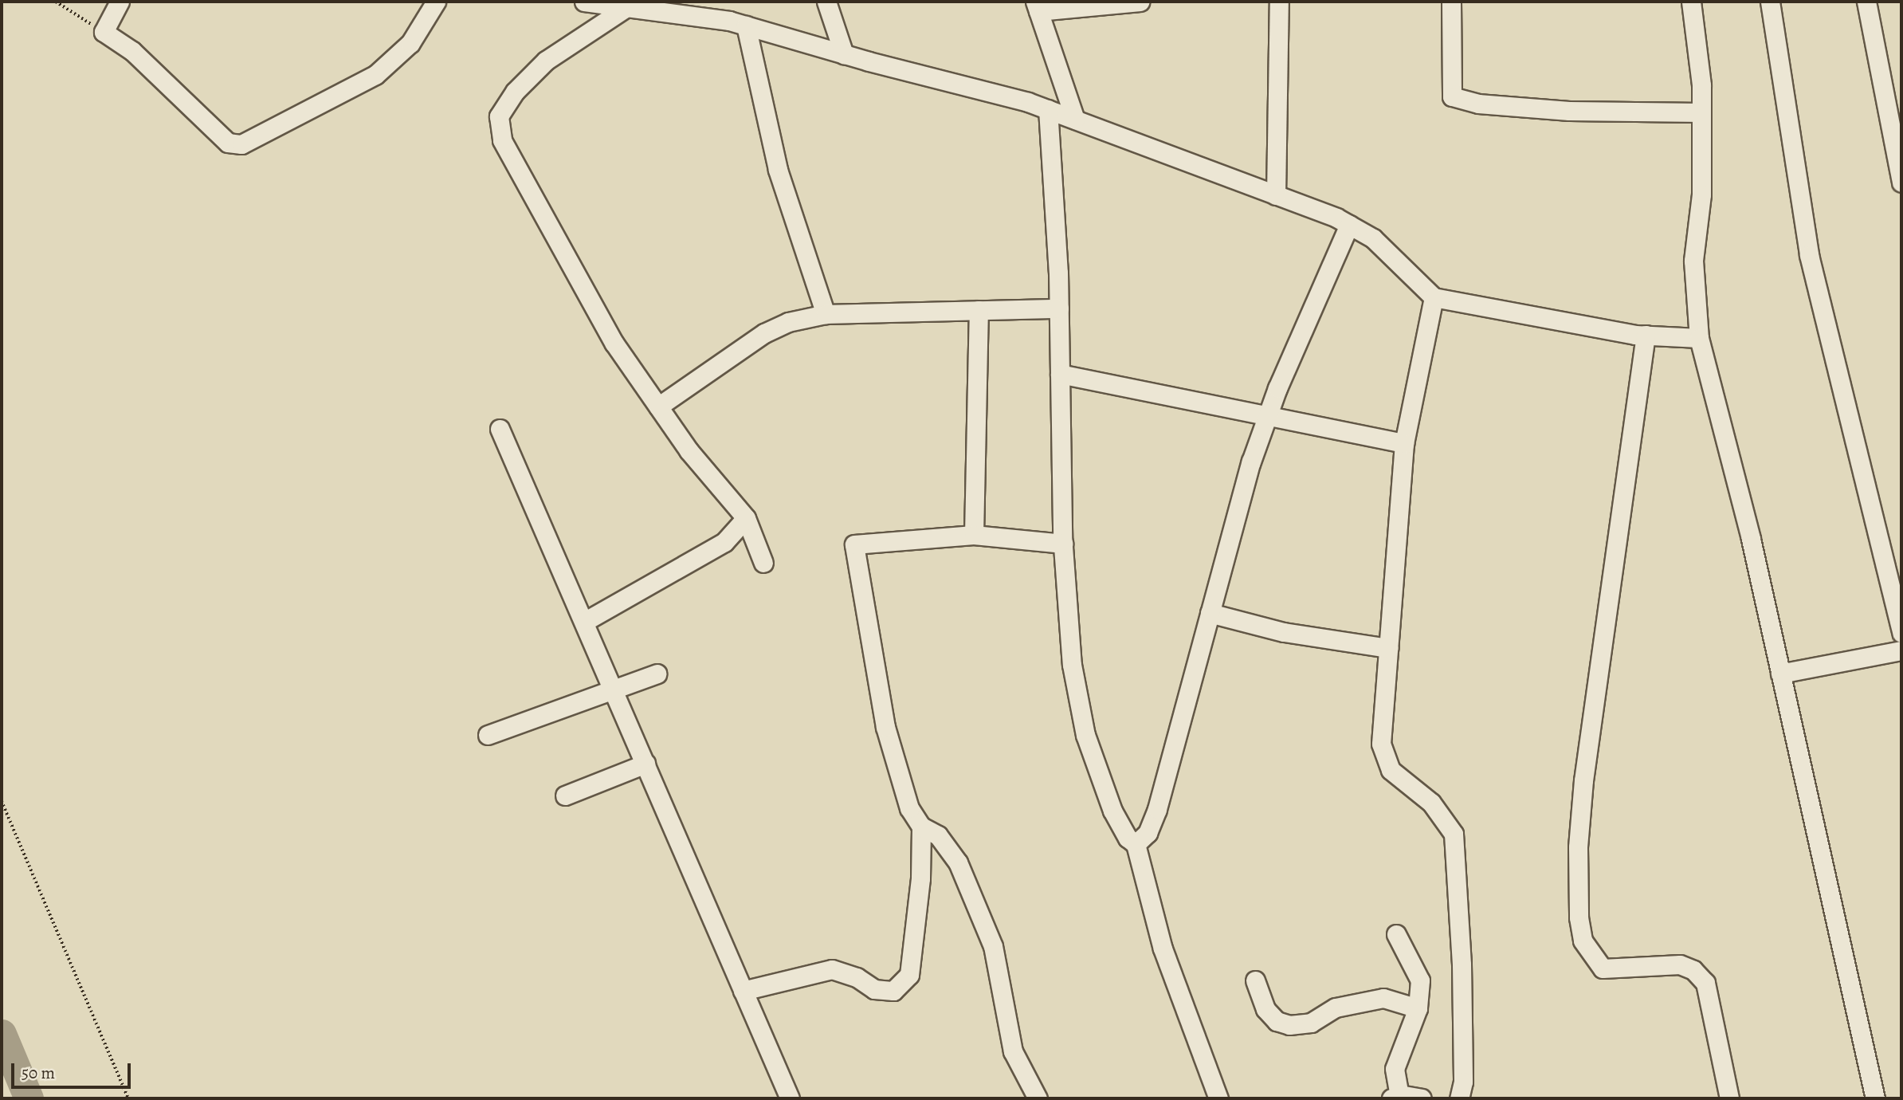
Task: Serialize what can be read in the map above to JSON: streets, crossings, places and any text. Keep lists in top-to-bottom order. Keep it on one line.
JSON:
{"scale_bar":"50 m"}
